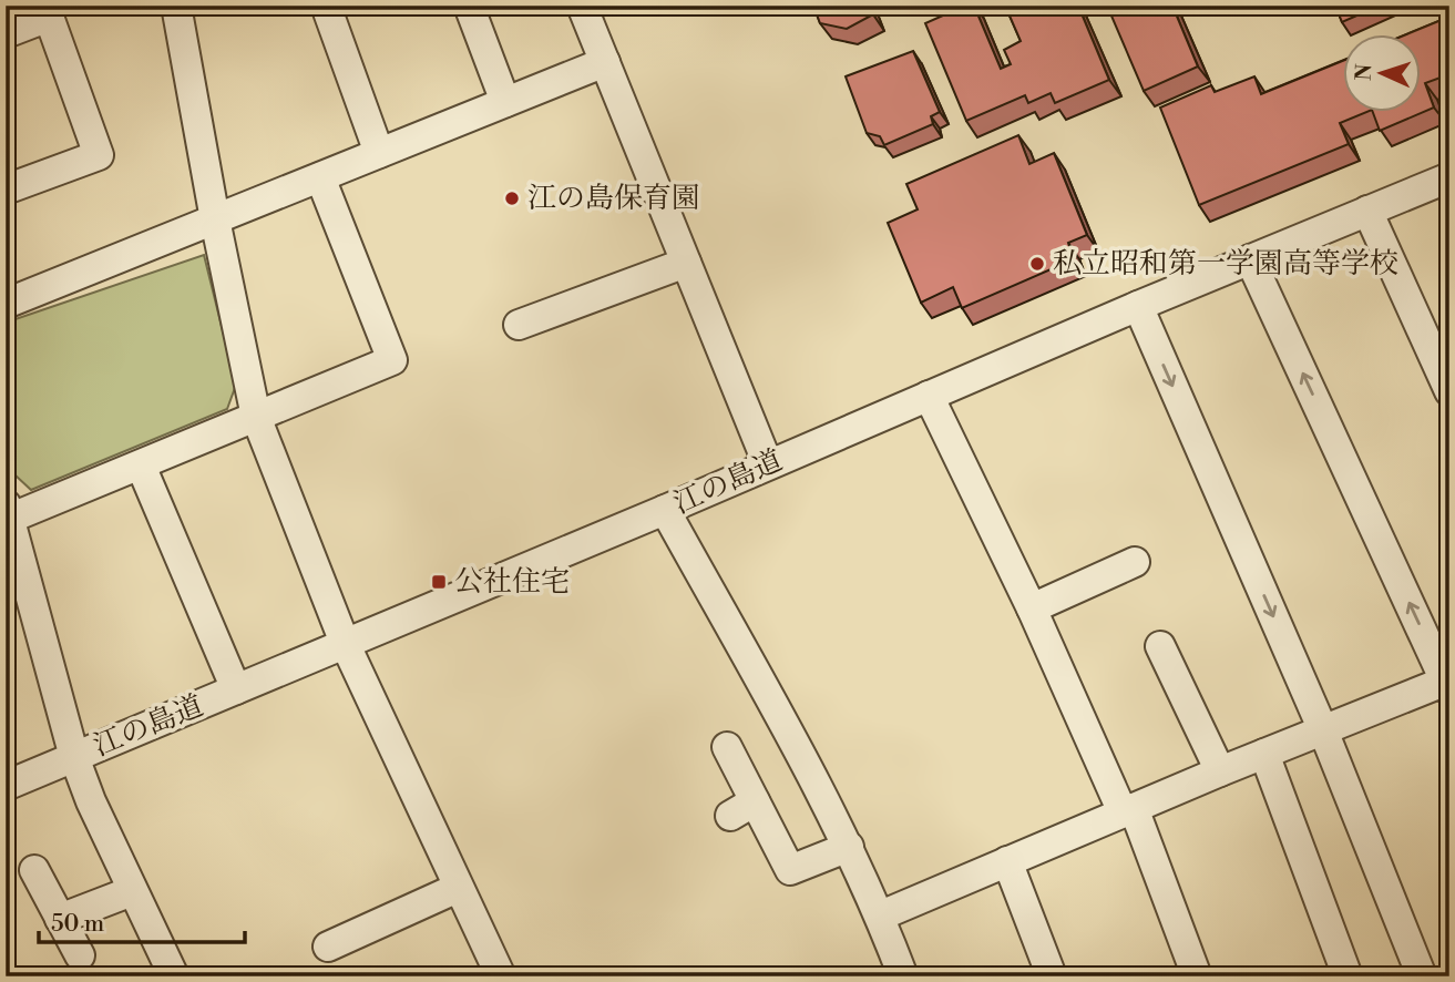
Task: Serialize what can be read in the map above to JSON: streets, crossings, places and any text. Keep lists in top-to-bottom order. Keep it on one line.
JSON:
{"streets":{"street":["江の島道"]},"places":{"other":["江の島保育園","私立昭和第一学園高等学校"],"transit":["公社住宅"]},"scale_bar":"50 m","north":"left"}
